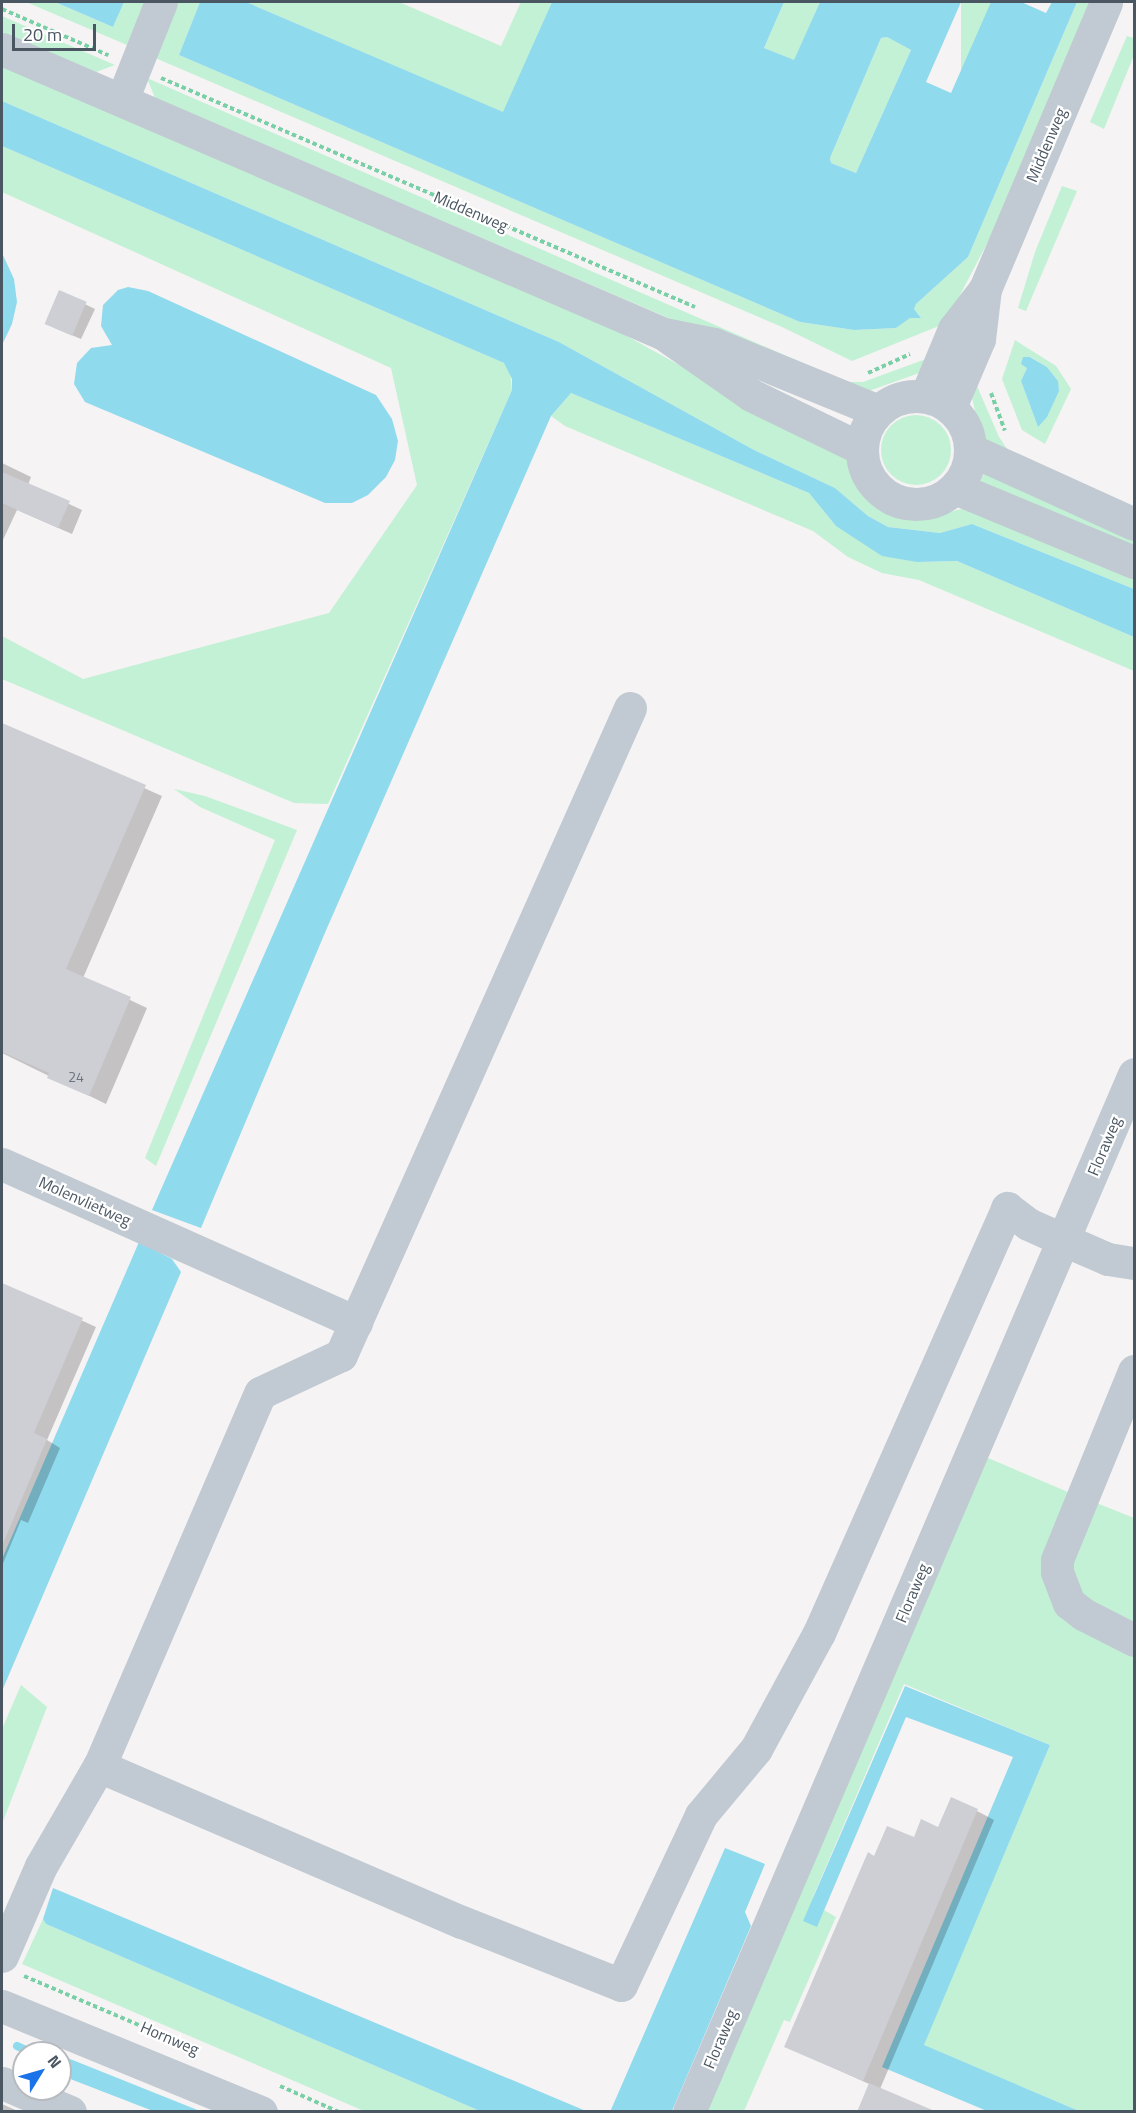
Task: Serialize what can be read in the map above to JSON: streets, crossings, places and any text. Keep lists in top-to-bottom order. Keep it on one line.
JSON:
{"streets":{"street":["Middenweg","Floraweg","Molenvlietweg","Hornweg"]},"house_numbers":["24"],"scale_bar":"20 m","north":"top right"}
